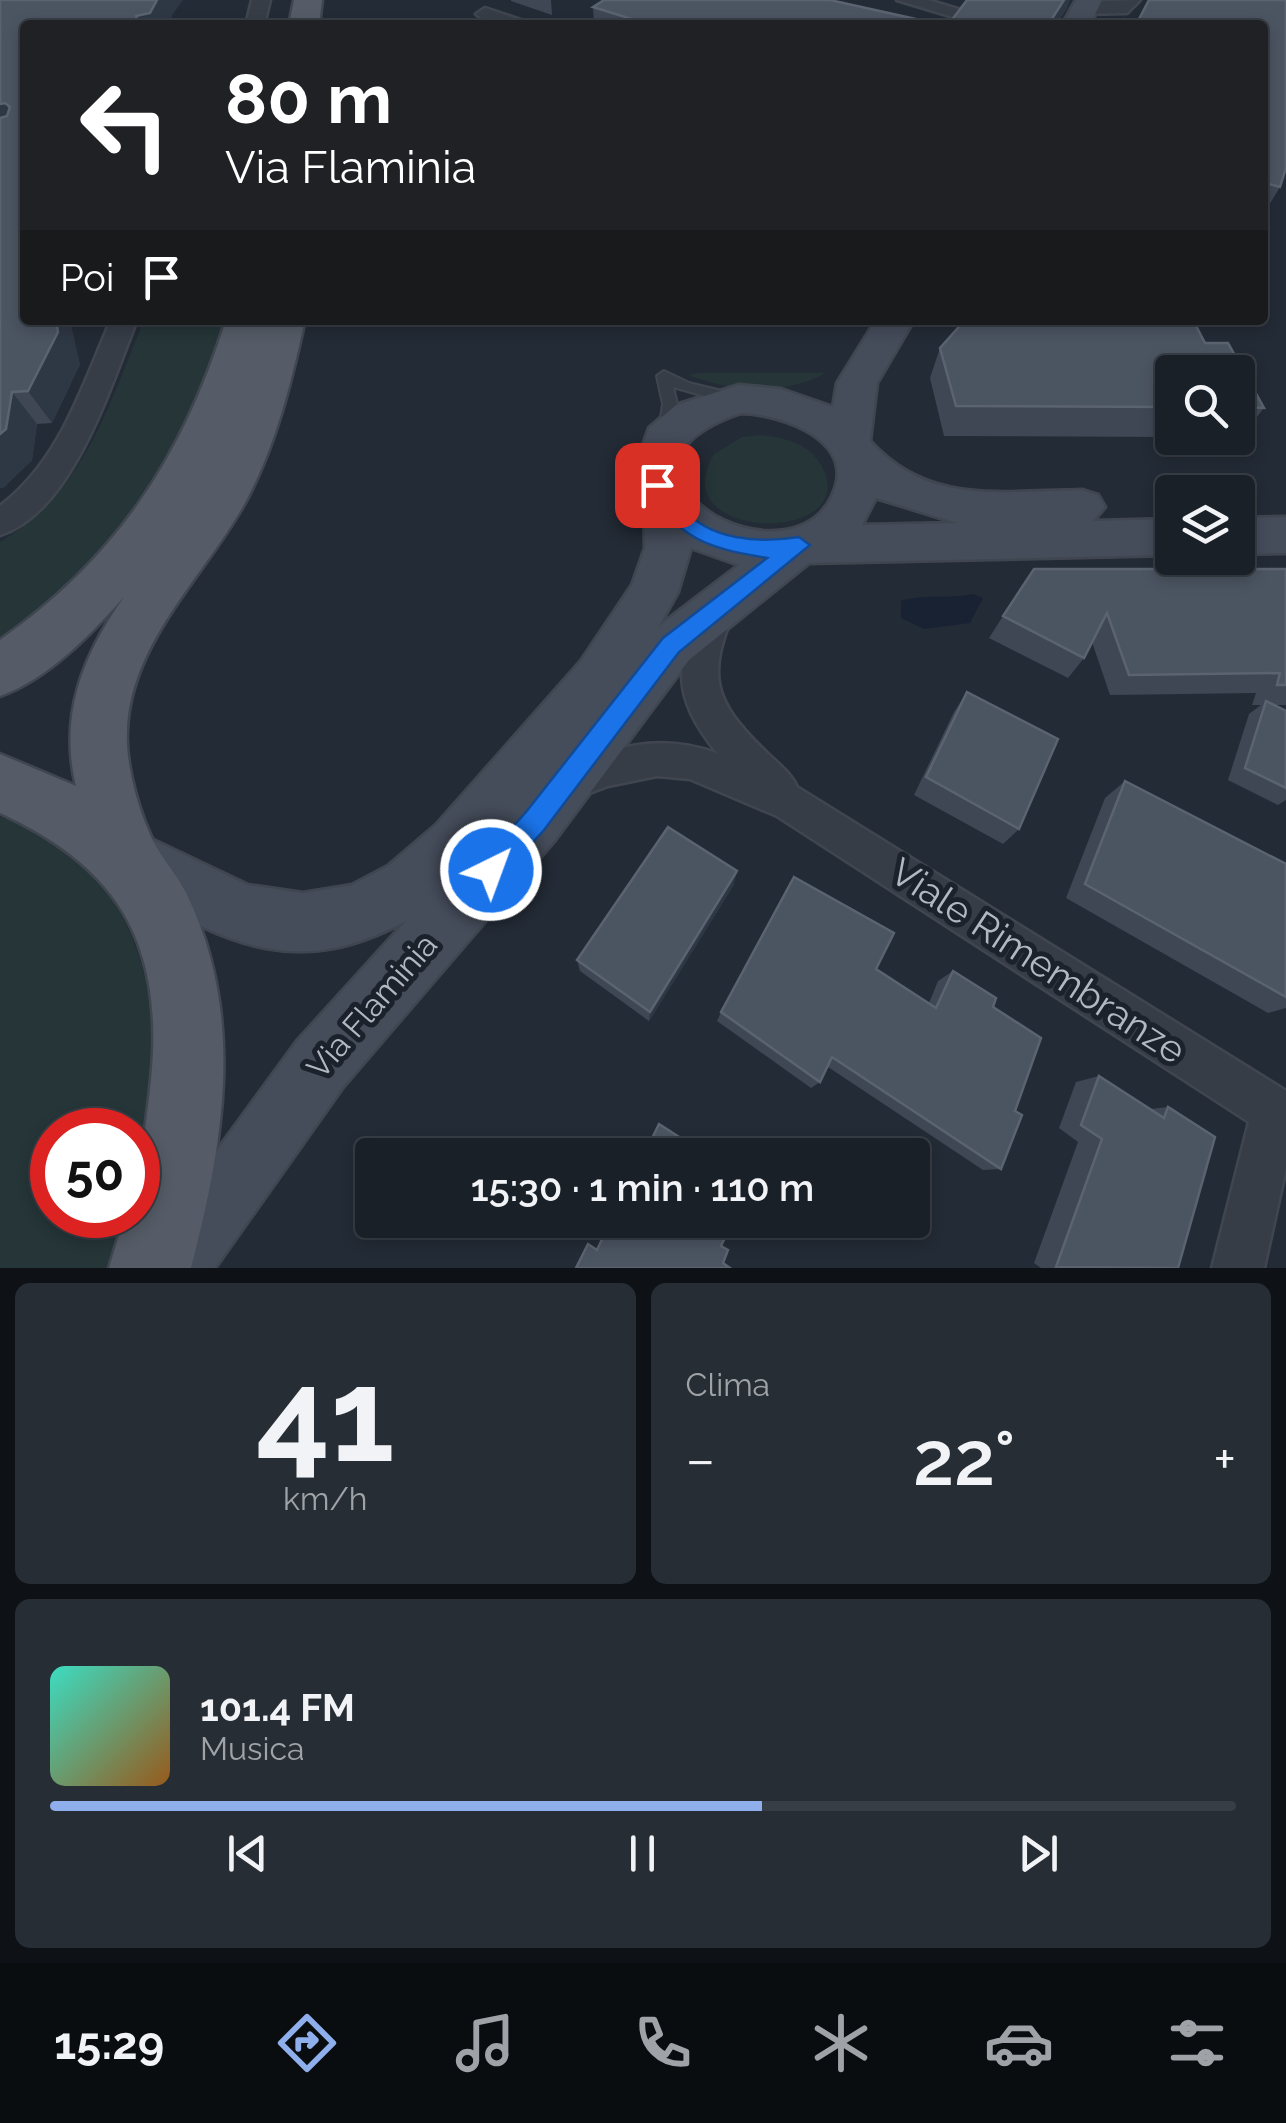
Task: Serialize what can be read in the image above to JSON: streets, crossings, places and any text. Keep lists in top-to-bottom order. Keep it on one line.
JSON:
{"streets":{"main road":["Via Flaminia"],"street":["Viale Rimembranze"]},"crossings":[["Viale Rimembranze","Via Flaminia"]],"page":{"turn":["80 m","Via Flaminia"],"then":"Poi","limit":"50","trip":"15:30 · 1 min · 110 m","tile":[["41","km/h"],"Clima"],"heat":["−","22°","+"],"song":["101.4 FM","Musica"],"tabs":"15:29"}}
